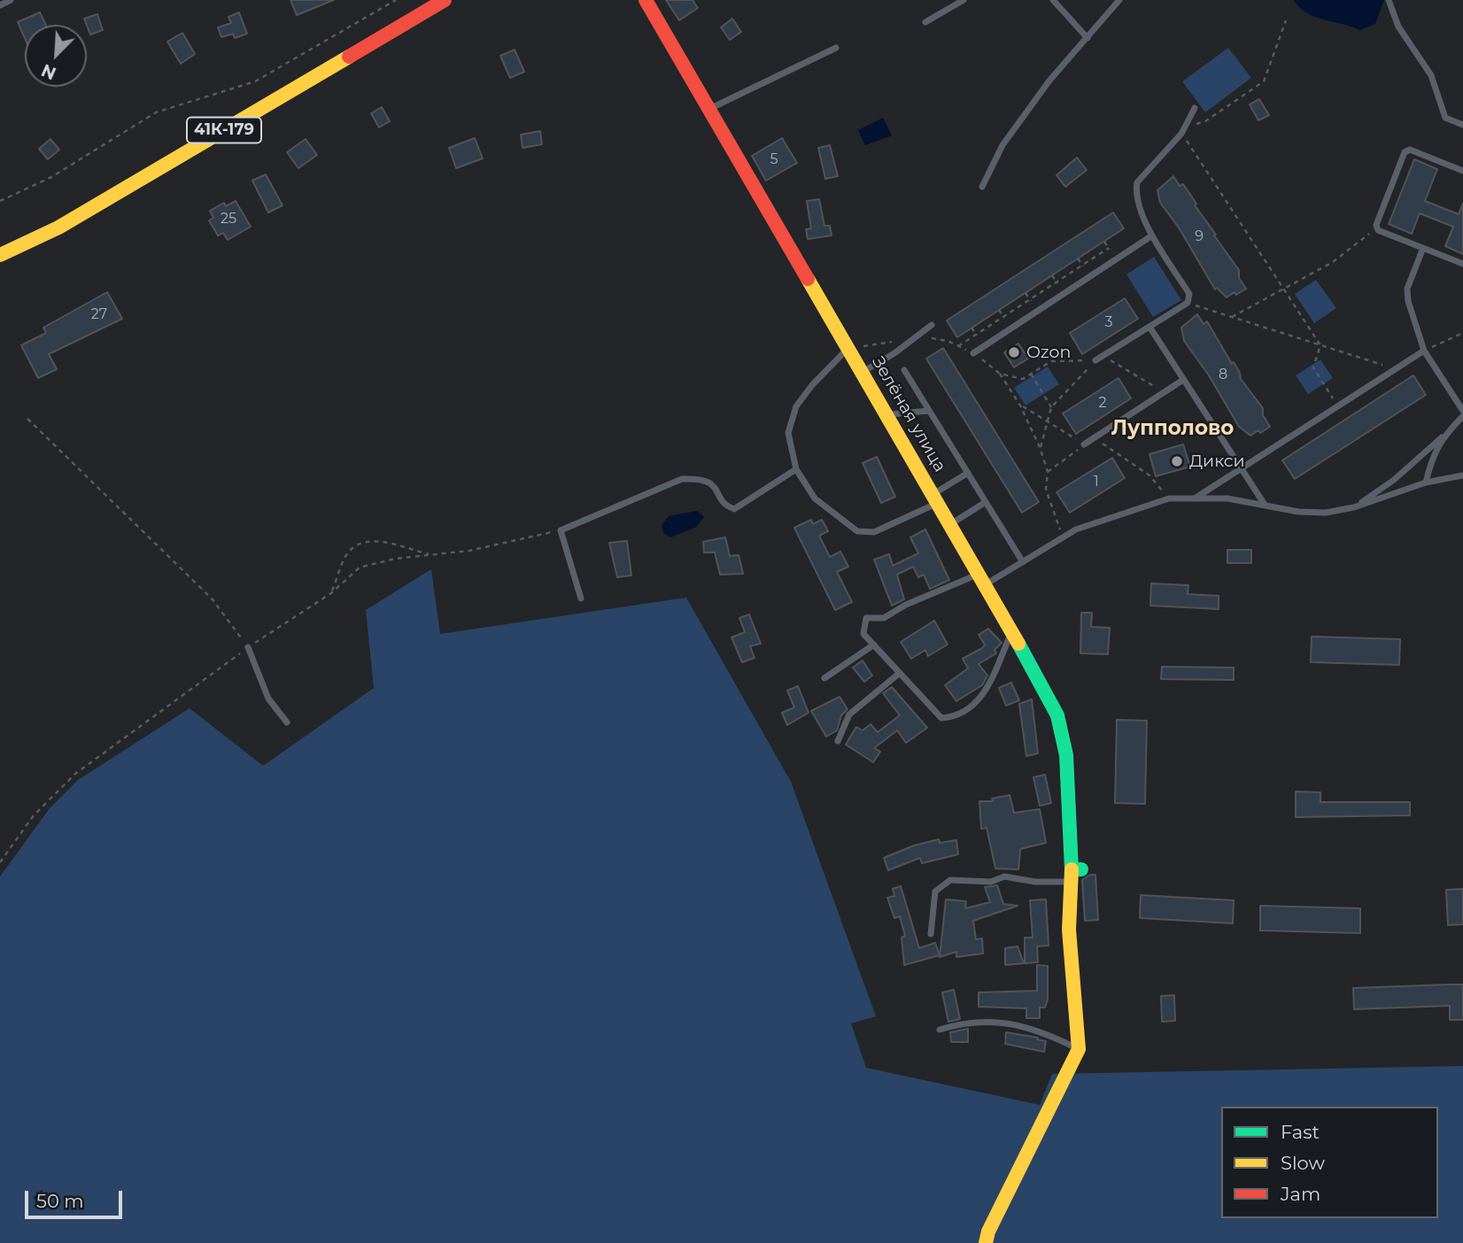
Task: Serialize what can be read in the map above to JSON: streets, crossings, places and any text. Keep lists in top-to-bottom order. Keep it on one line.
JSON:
{"streets":{"street":["41К-179","Зелёная улица"]},"districts":["Лупполово"],"places":["Ozon","Дикси"],"house_numbers":["5","25","9","27","3","8","2","1"],"legend":["Fast","Slow","Jam"],"scale_bar":"50 m","north":"bottom left"}
